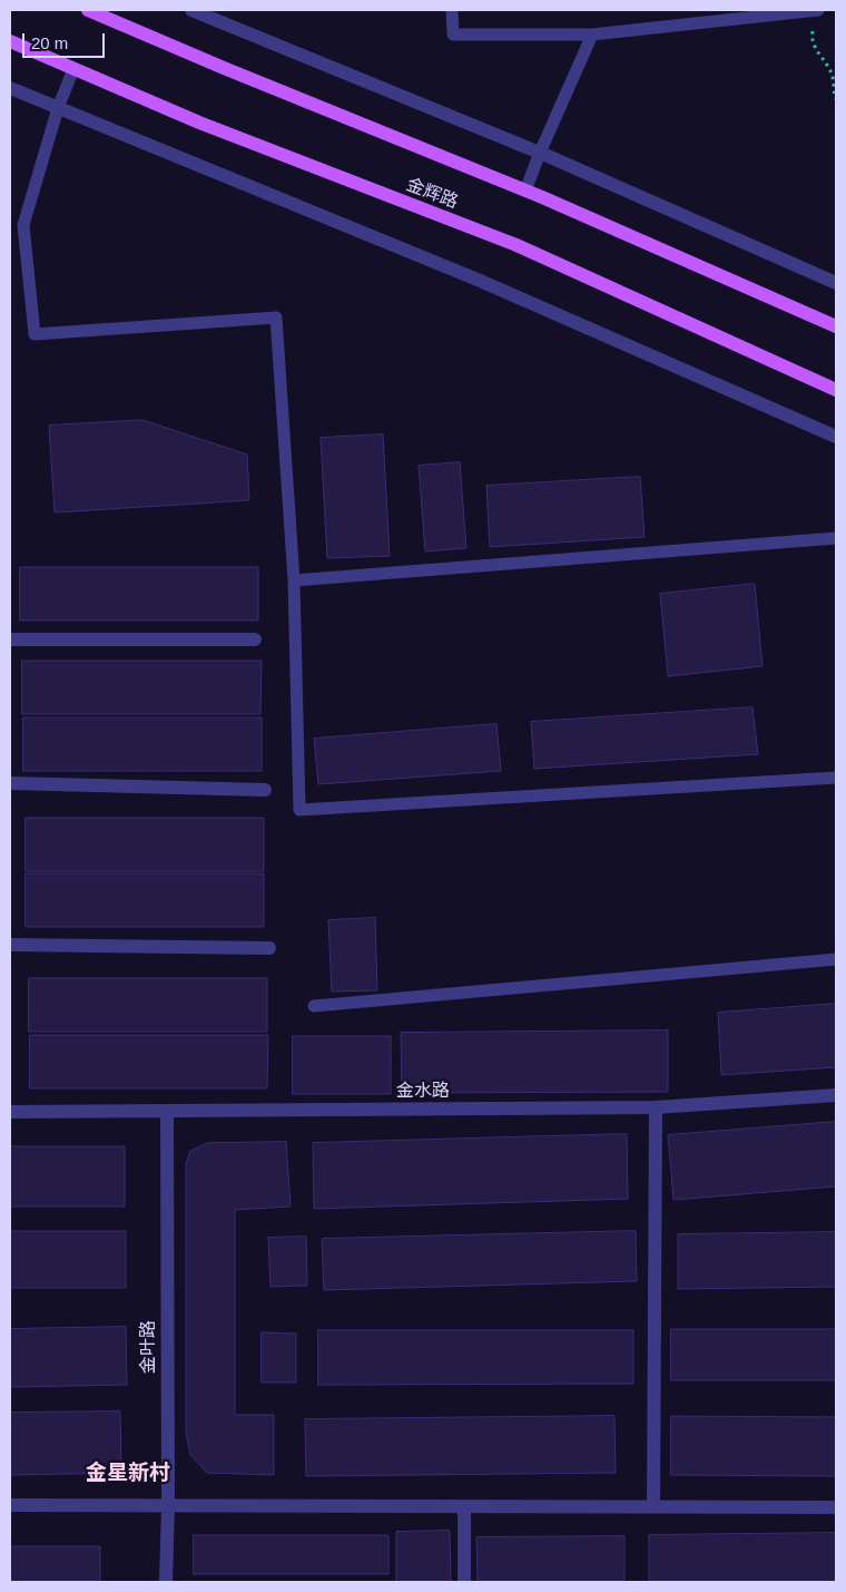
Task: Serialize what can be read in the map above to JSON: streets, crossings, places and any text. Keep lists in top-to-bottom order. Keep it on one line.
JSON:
{"streets":{"main road":["金辉路"],"street":["金水路","金叶路"]},"crossings":[["金水路","金叶路"]],"districts":["金星新村"],"scale_bar":"20 m"}
